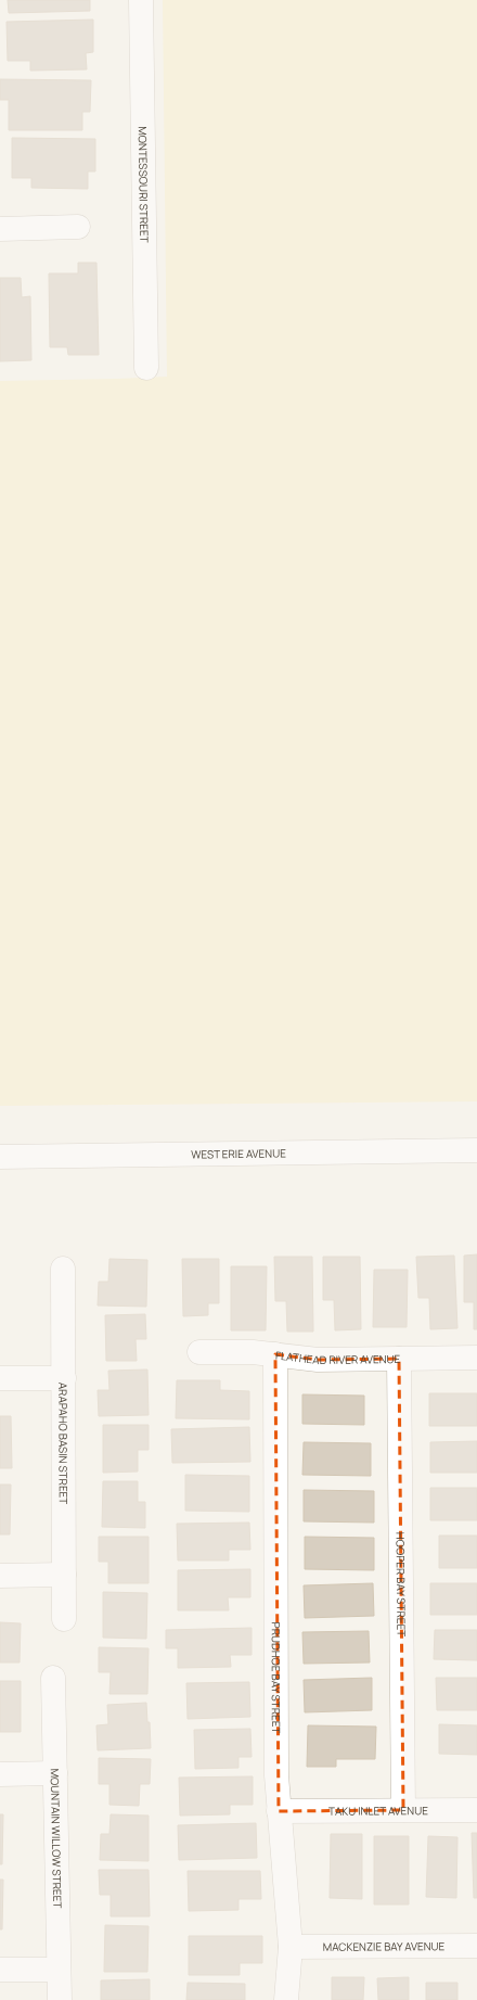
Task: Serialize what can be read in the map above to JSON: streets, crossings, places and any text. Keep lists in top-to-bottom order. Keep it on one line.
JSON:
{"streets":{"street":["MONTESSOURI STREET","WEST ERIE AVENUE","FLATHEAD RIVER AVENUE","ARAPAHO BASIN STREET","HOOPER BAY STREET","PRUDHOE BAY STREET","TAKU INLET AVENUE","MOUNTAIN WILLOW STREET","MACKENZIE BAY AVENUE"]},"crossings":[["FLATHEAD RIVER AVENUE","HOOPER BAY STREET"],["FLATHEAD RIVER AVENUE","PRUDHOE BAY STREET"],["HOOPER BAY STREET","TAKU INLET AVENUE"],["PRUDHOE BAY STREET","TAKU INLET AVENUE"],["PRUDHOE BAY STREET","MACKENZIE BAY AVENUE"]]}
